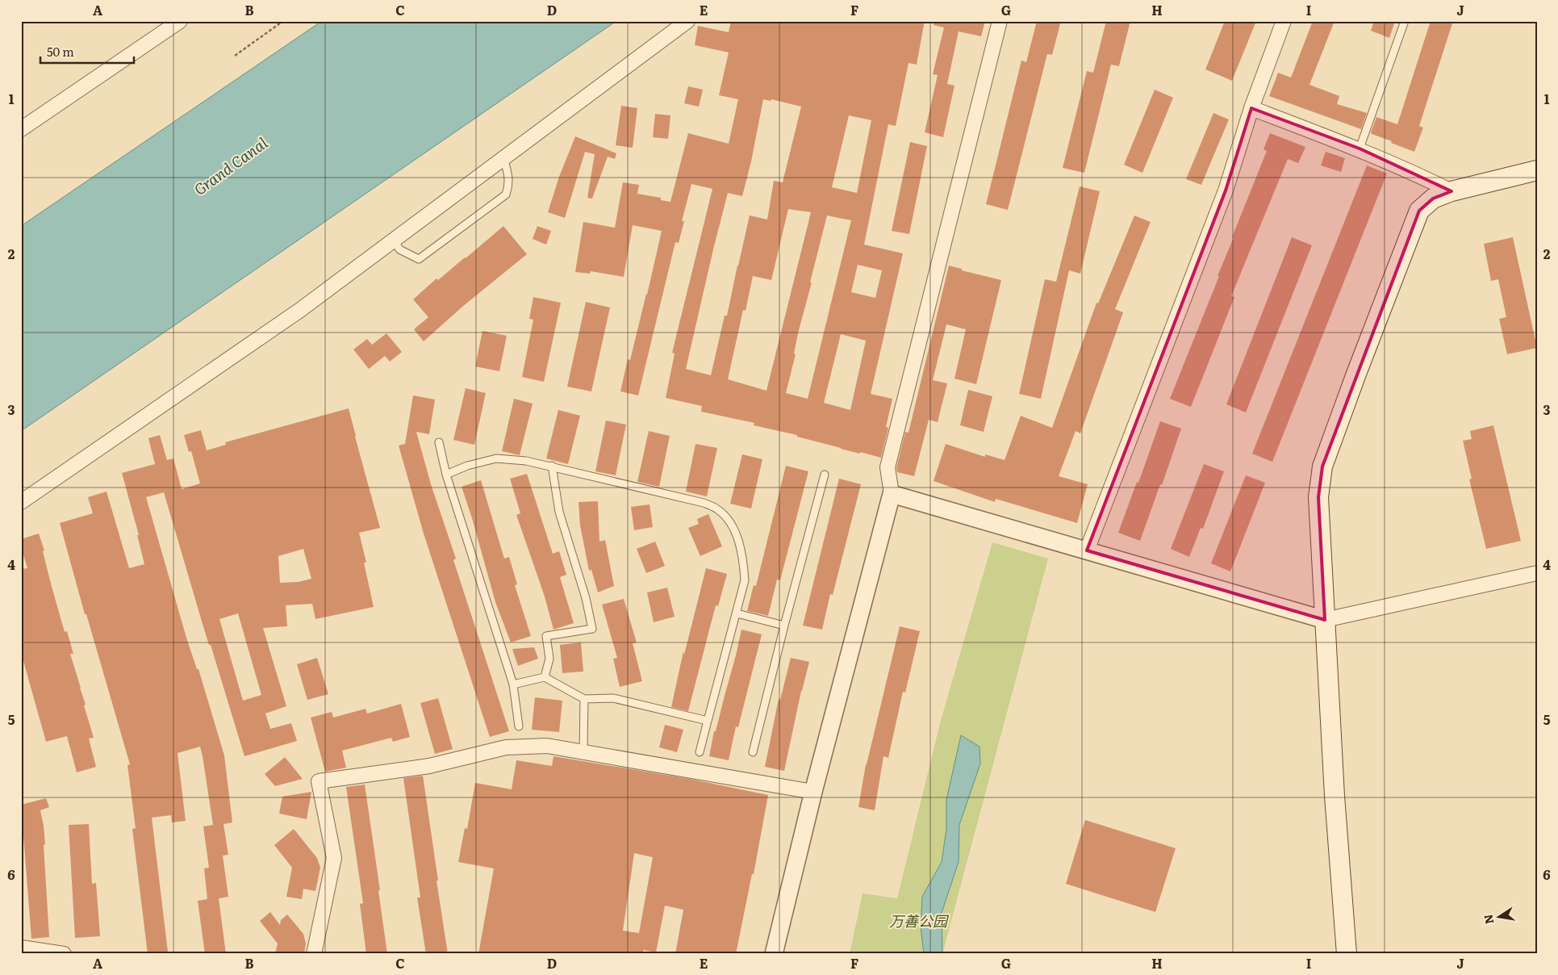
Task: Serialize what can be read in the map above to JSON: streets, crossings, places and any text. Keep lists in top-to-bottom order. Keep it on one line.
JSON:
{"water":["Grand Canal"],"parks":["万善公园"],"scale_bar":"50 m","north":"left","grid":{"columns":["A","B","C","D","E","F","G","H","I","J"],"rows":["1","2","3","4","5","6"]}}
